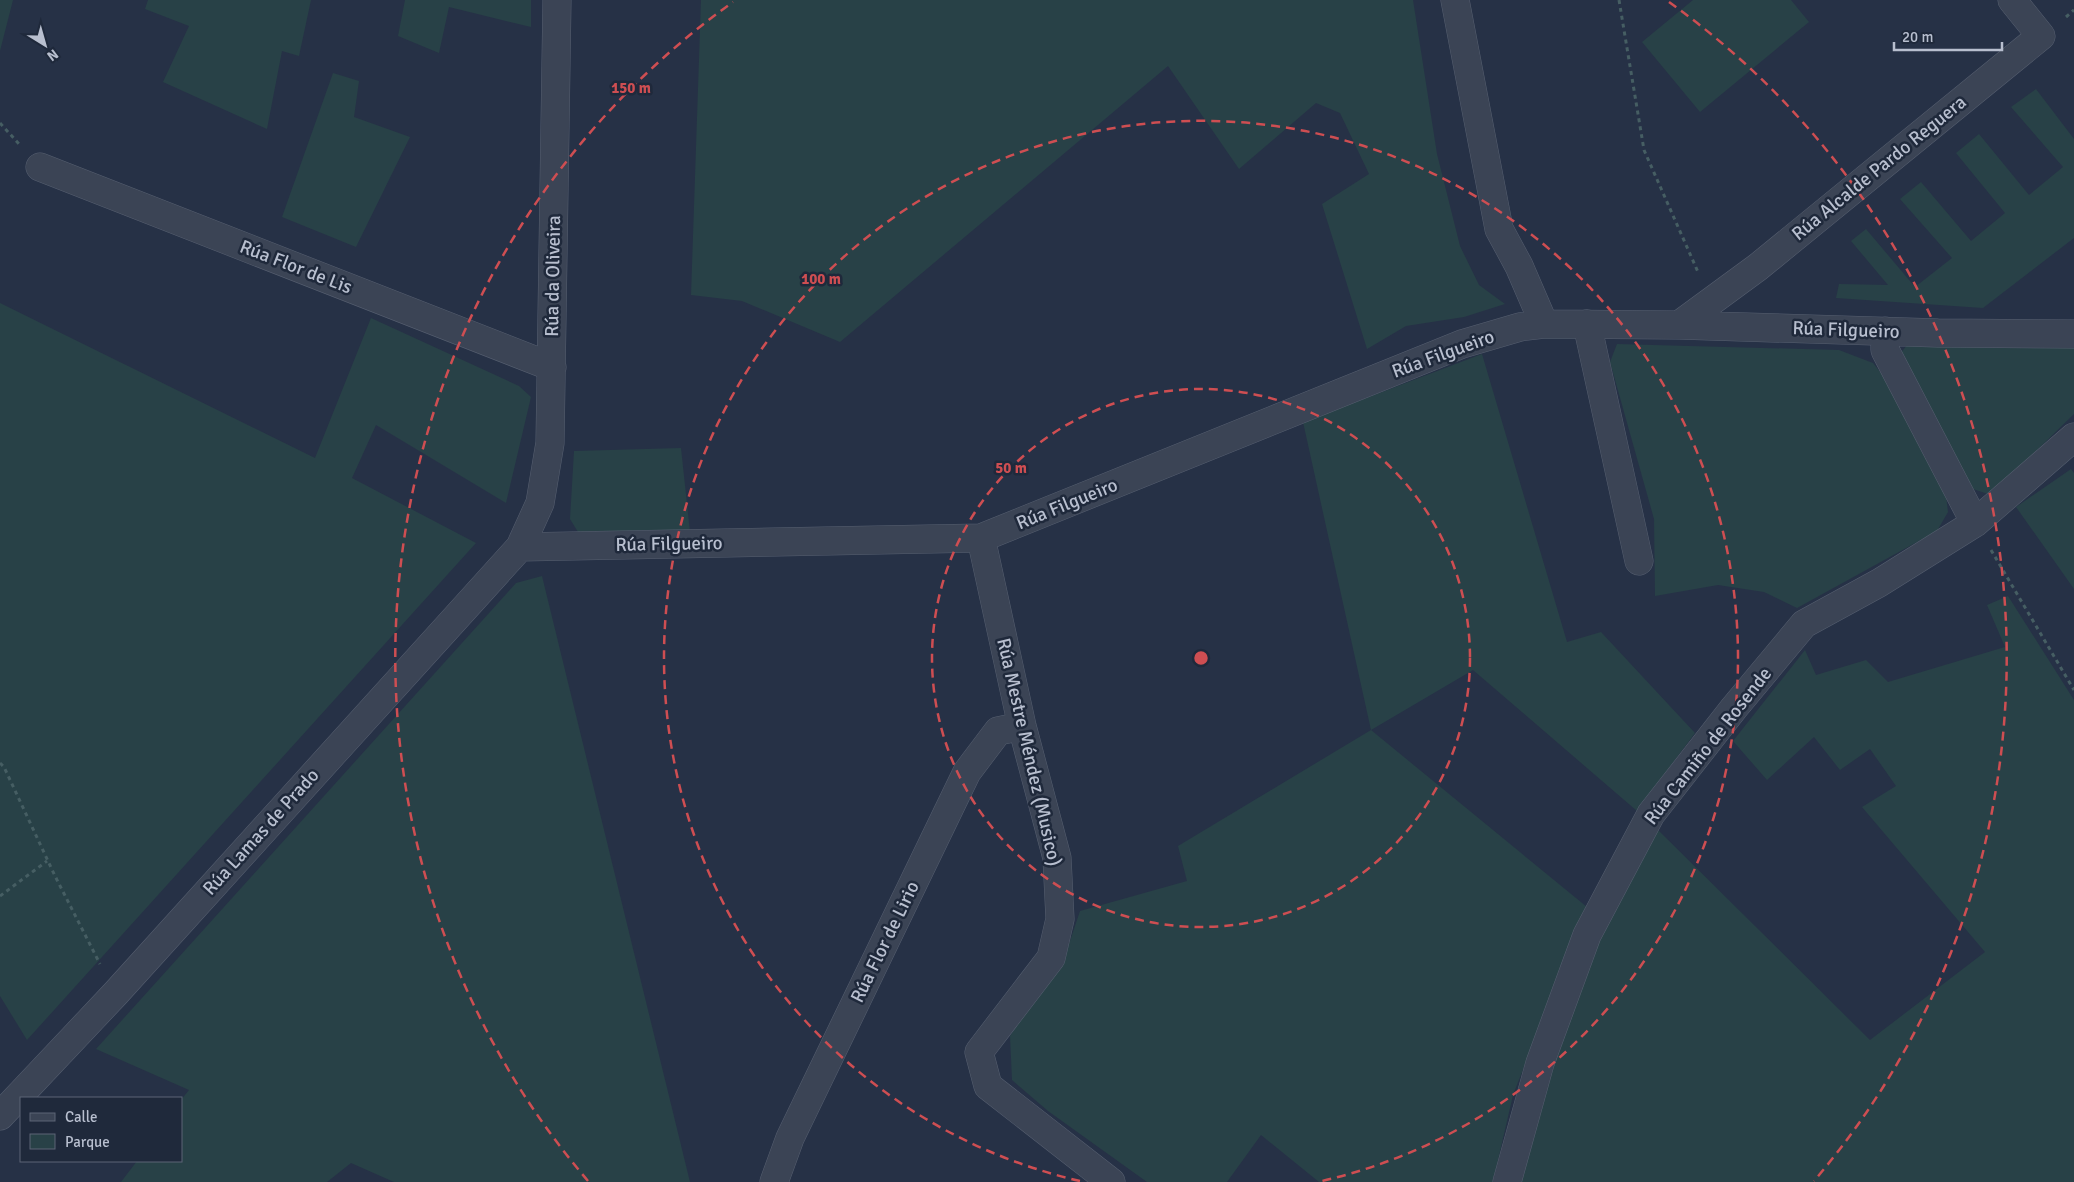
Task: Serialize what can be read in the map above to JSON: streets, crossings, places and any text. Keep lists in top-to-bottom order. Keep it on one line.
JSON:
{"streets":{"street":["Rúa Alcalde Pardo Reguera","Rúa Flor de Lis","Rúa da Oliveira","Rúa Filgueiro","Rúa Camiño de Rosende","Rúa Mestre Méndez (Musico)","Rúa Lamas de Prado","Rúa Flor de Lirio"]},"crossings":[["Rúa Alcalde Pardo Reguera","Rúa Filgueiro"],["Rúa Flor de Lis","Rúa da Oliveira"],["Rúa da Oliveira","Rúa Filgueiro"],["Rúa da Oliveira","Rúa Lamas de Prado"],["Rúa Filgueiro","Rúa Mestre Méndez (Musico)"],["Rúa Filgueiro","Rúa Lamas de Prado"],["Rúa Mestre Méndez (Musico)","Rúa Flor de Lirio"]],"legend":["Calle","Parque"],"scale_bar":"20 m","north":"bottom right","rings":["150 m","100 m","50 m"]}
